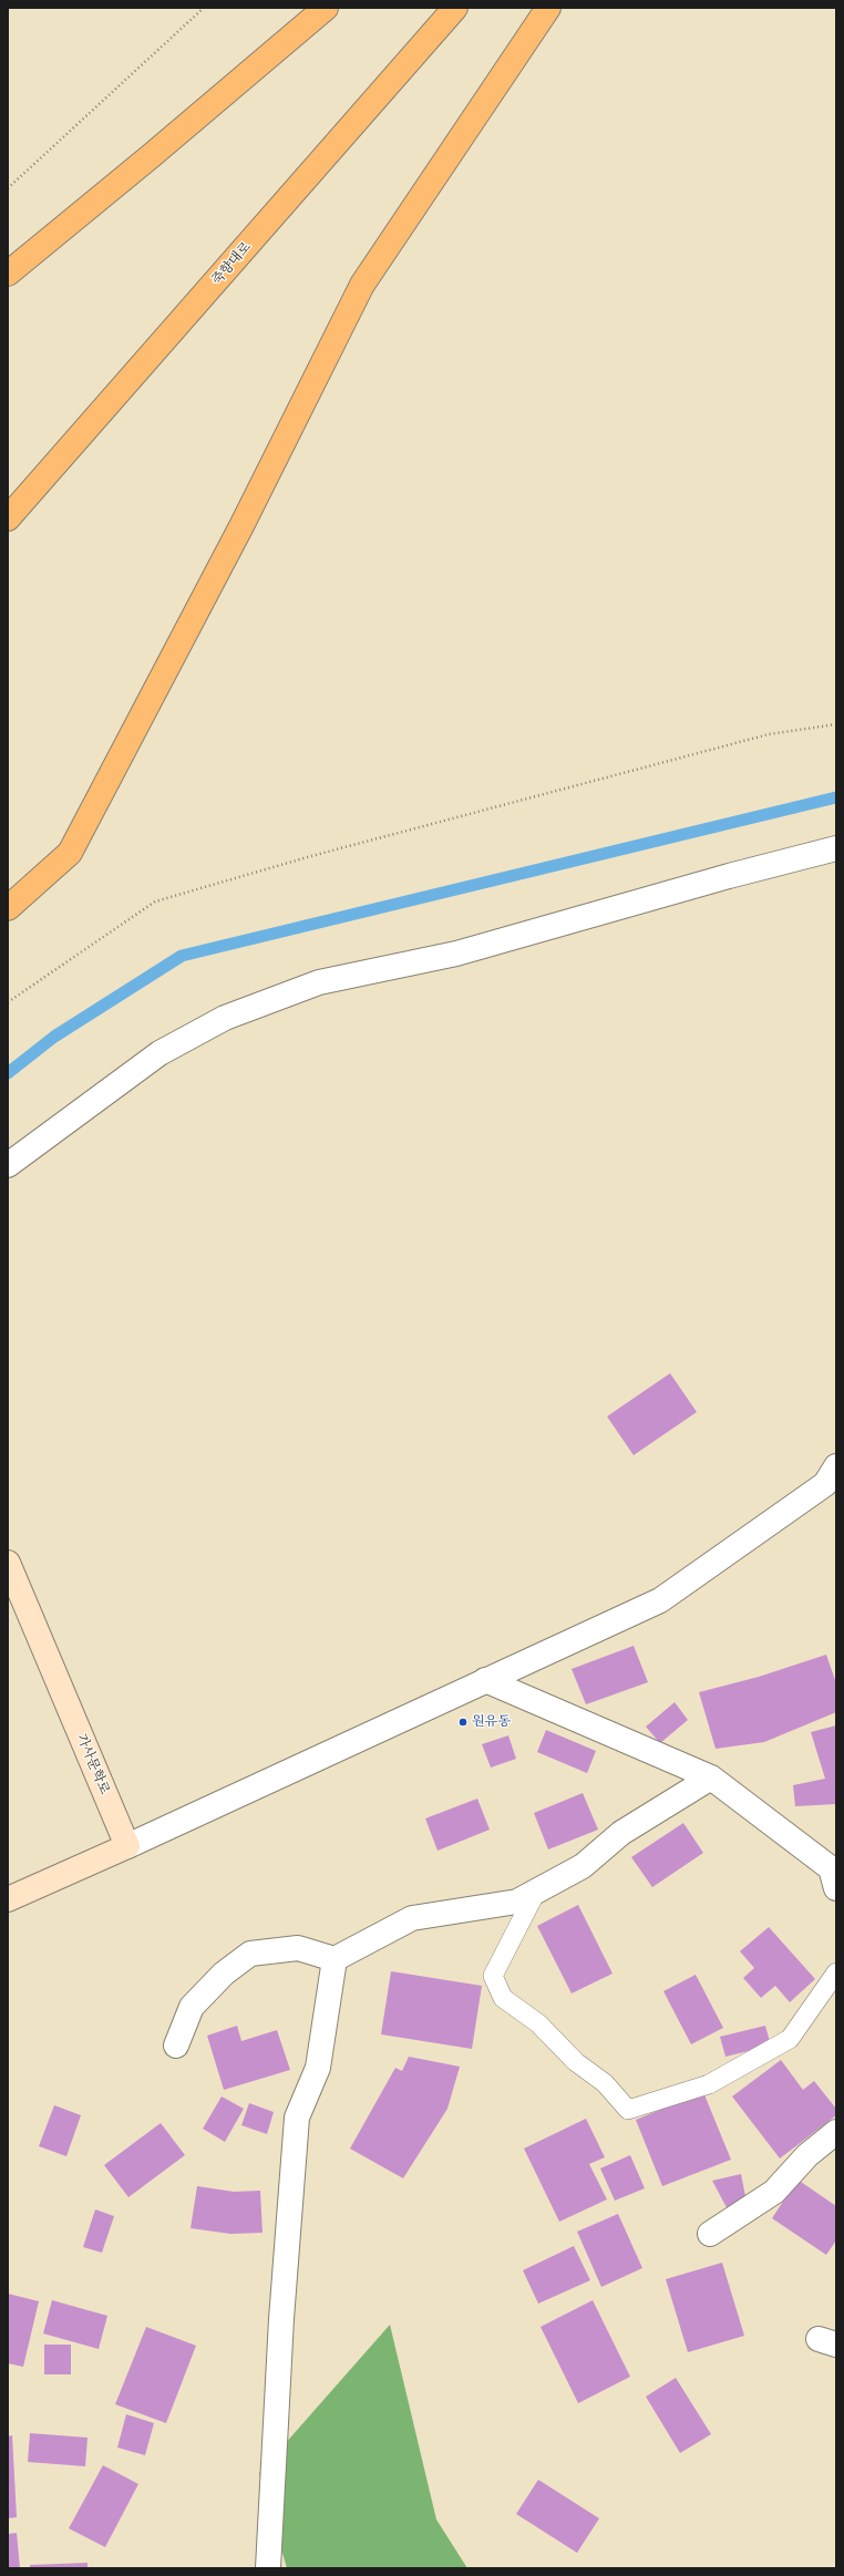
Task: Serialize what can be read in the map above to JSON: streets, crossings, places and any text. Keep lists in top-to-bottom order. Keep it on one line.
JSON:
{"streets":{"main road":["죽향대로","가사문학로"]},"places":["원유동"]}
